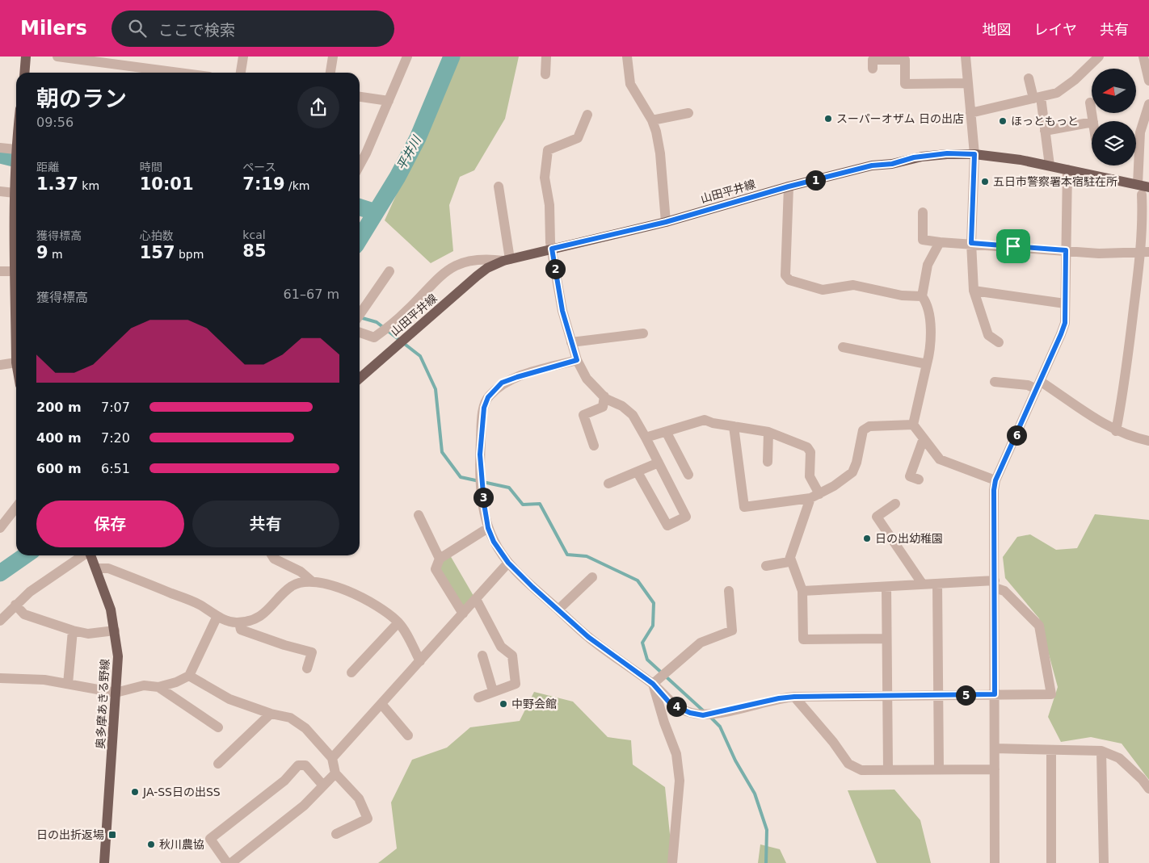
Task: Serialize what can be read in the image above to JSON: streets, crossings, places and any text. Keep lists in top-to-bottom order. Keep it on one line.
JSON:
{"streets":{"main road":["山田平井線","奥多摩あきる野線"]},"water":["平井川"],"places":{"other":["スーパーオザム 日の出店","ほっともっと","五日市警察署本宿駐在所","日の出幼稚園","中野会館","JA-SS日の出SS","秋川農協"],"transit":["日の出折返場"]},"north":"left","page":{"header":"Milers","search":"ここで検索","nav":["地図","レイヤ","共有"],"heading":["朝のラン","09:56"],"stats":[["距離","1.37 km"],["時間","10:01"],["ペース","7:19 /km"],["獲得標高","9 m"],["心拍数","157 bpm"],["kcal","85"]],"pins":["1","2","6","3","5","4"],"chart":["獲得標高","61–67 m"],"list":[{"name":"200 m","note":"7:07"},{"name":"400 m","note":"7:20"},{"name":"600 m","note":"6:51"}],"buttons":["保存","共有"]}}
